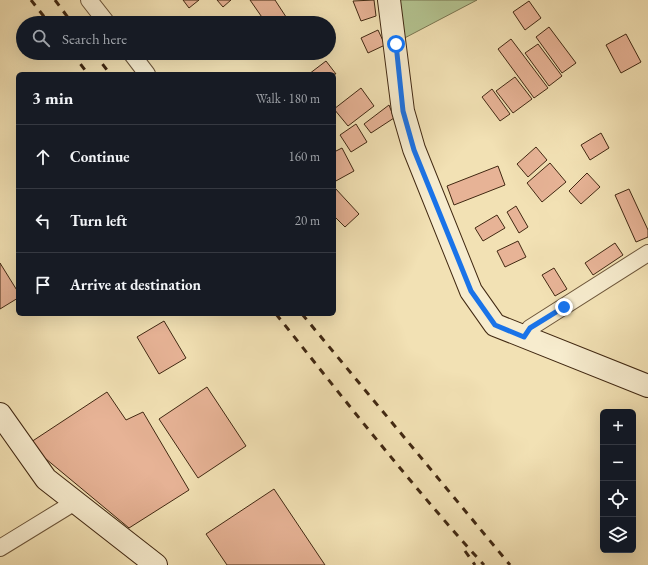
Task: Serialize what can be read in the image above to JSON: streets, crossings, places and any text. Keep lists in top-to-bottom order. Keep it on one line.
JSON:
{"page":{"search":"Search here","heading":["3 min","Walk · 180 m"],"list":[["Continue","160 m"],["Turn left","20 m"],"Arrive at destination"],"map_buttons":["+","−"]}}
